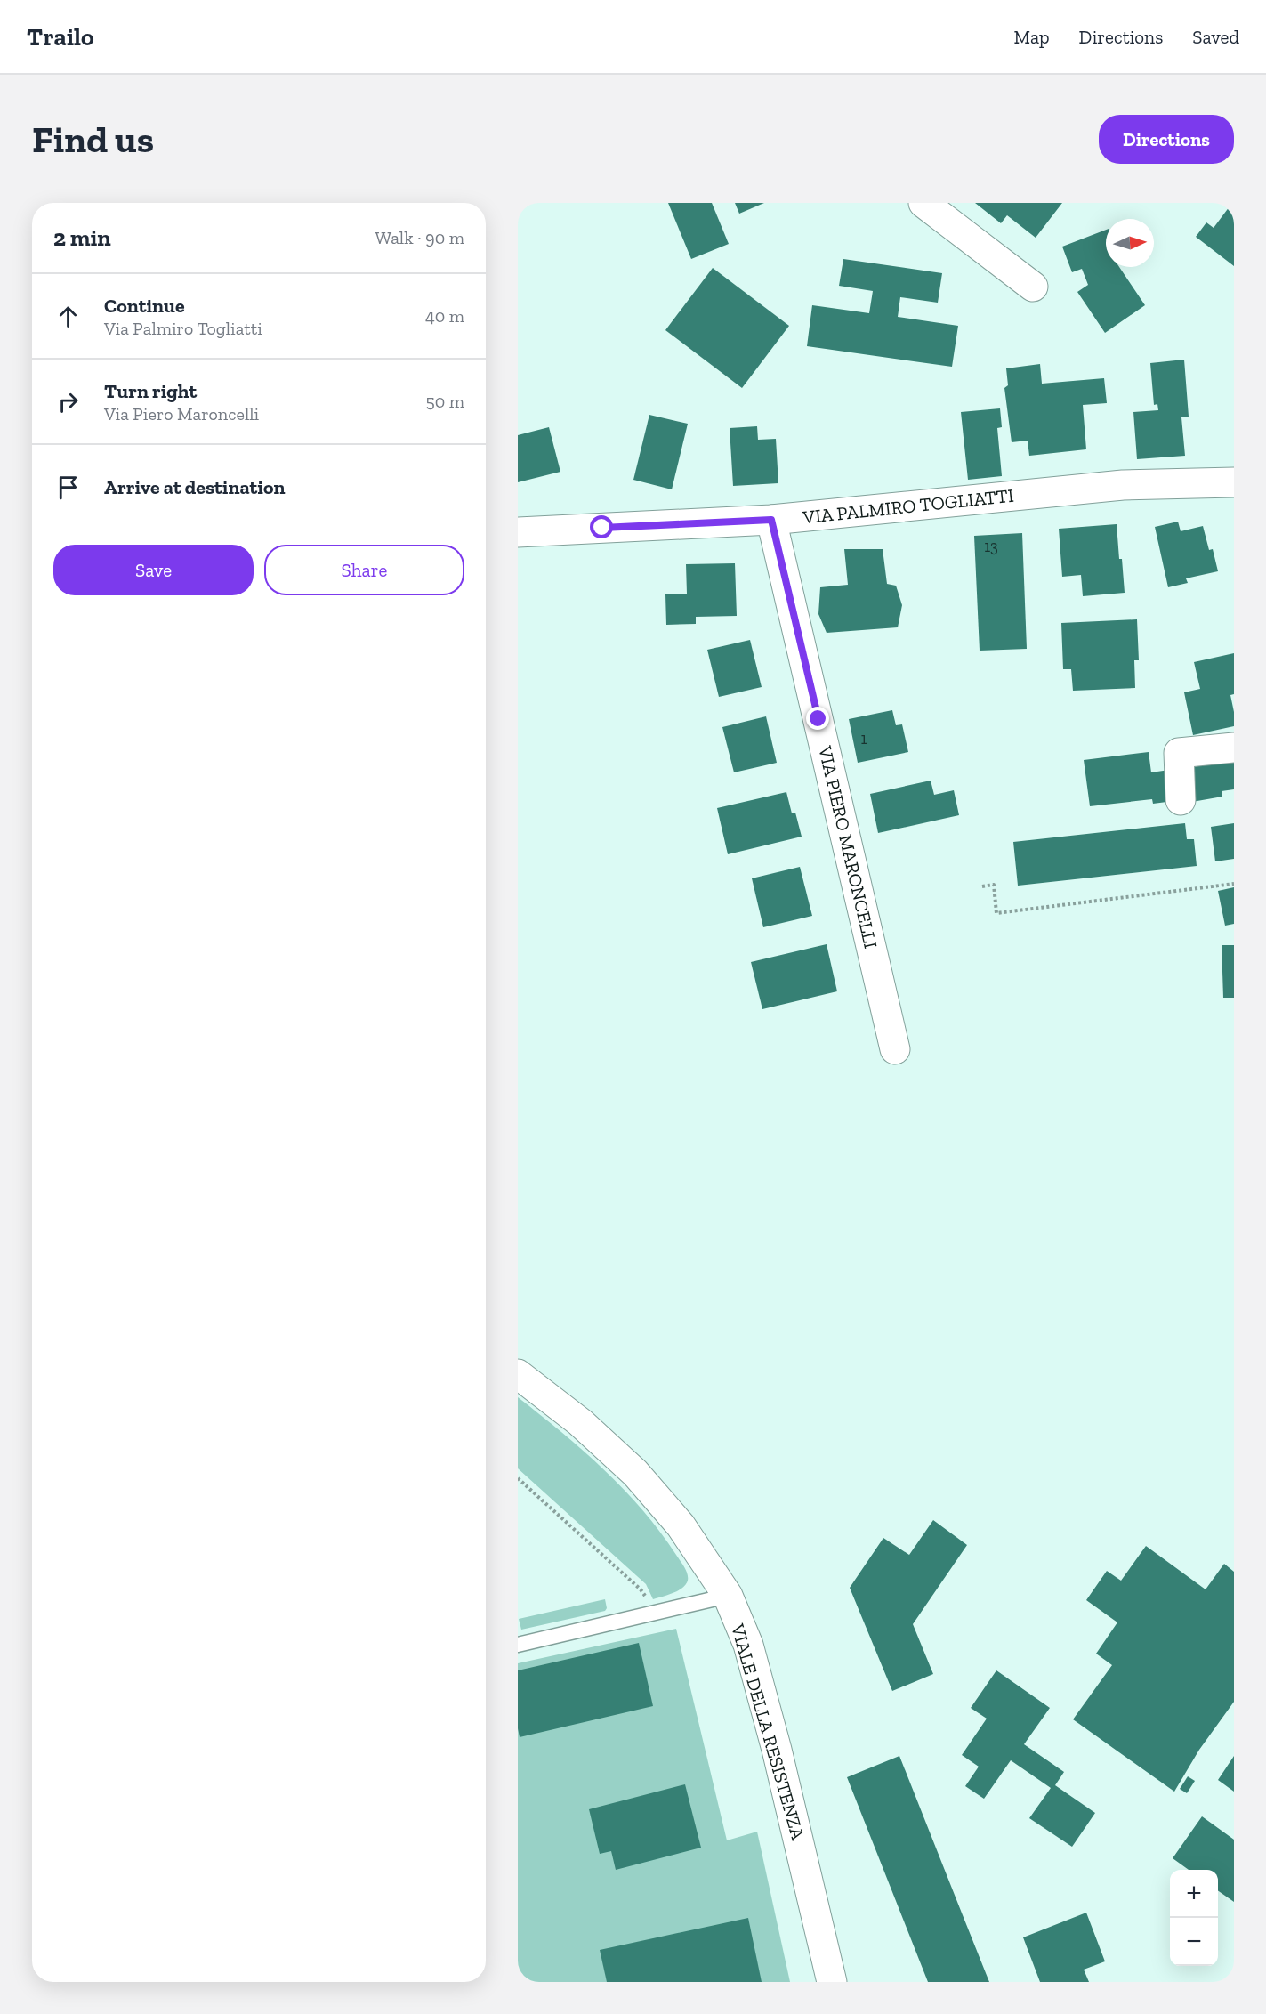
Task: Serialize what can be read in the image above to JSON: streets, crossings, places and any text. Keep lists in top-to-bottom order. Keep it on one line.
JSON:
{"streets":{"street":["VIA PALMIRO TOGLIATTI","VIA PIERO MARONCELLI","VIALE DELLA RESISTENZA"]},"crossings":[["VIA PALMIRO TOGLIATTI","VIA PIERO MARONCELLI"]],"house_numbers":["13","1"],"north":"right","page":{"header":"Trailo","nav":["Map","Directions","Saved"],"buttons":["Directions",["Save","Share"]],"title":"Find us","heading":["2 min","Walk · 90 m"],"list":[["Continue","Via Palmiro Togliatti","40 m"],["Turn right","Via Piero Maroncelli","50 m"],"Arrive at destination"],"map_buttons":["+","−"]}}
